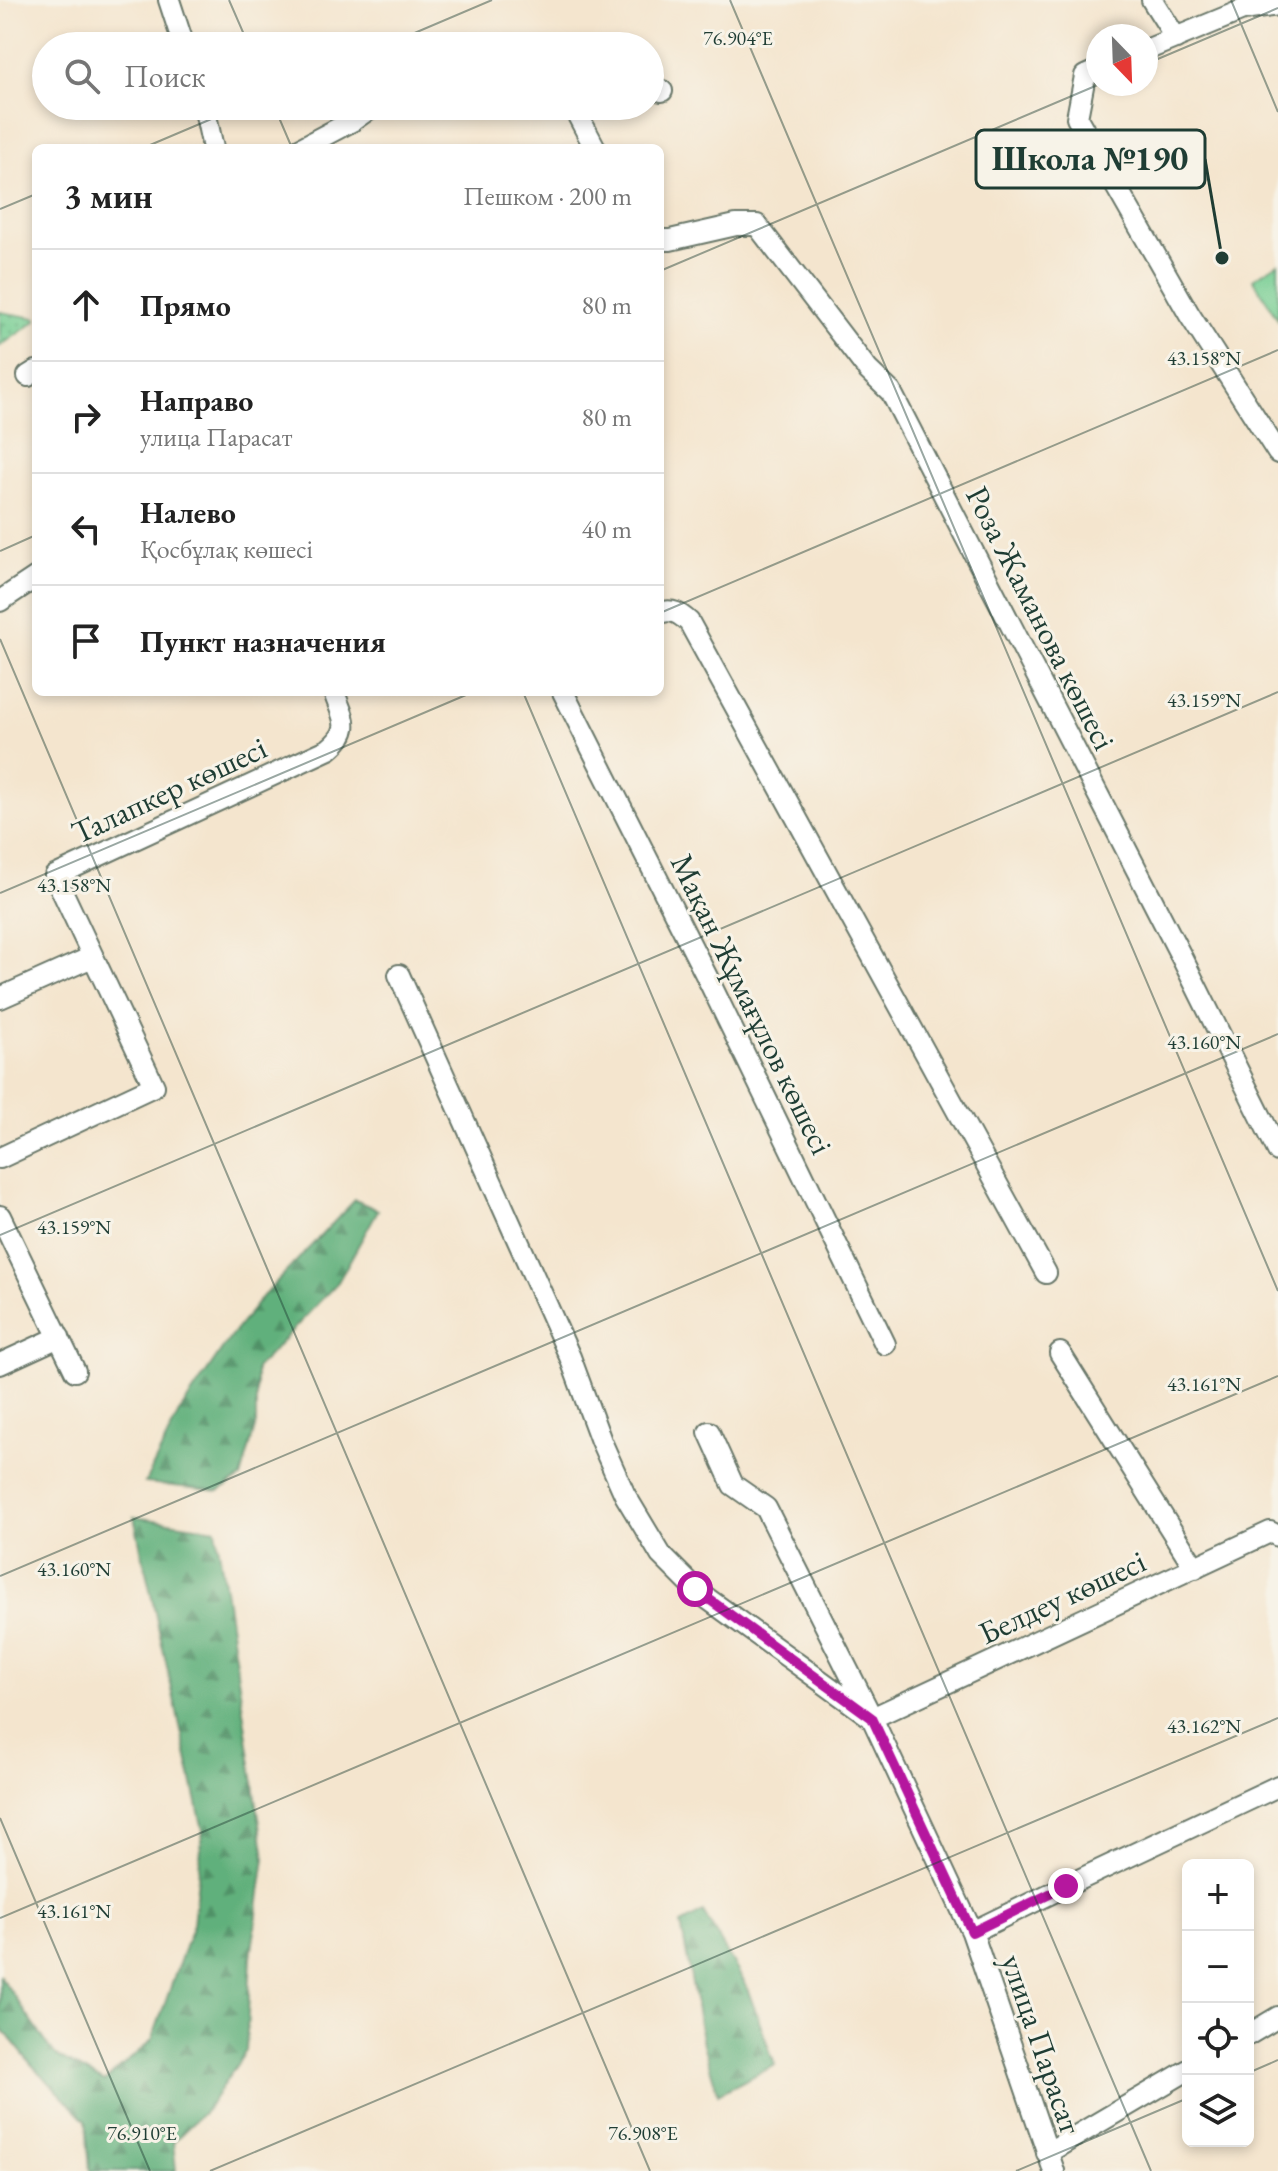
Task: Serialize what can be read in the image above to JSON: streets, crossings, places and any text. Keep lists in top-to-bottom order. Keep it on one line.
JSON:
{"streets":{"street":["Роза Жаманова көшесі","Талапкер көшесі","Мақан Жұмағұлов көшесі","Белдеу көшесі","улица Парасат"]},"crossings":[["Белдеу көшесі","улица Парасат"]],"places":["Школа №190"],"north":"bottom right","page":{"search":"Поиск","heading":["3 мин","Пешком · 200 m"],"list":[["Прямо","80 m"],["Направо","улица Парасат","80 m"],["Налево","Қосбұлақ көшесі","40 m"],"Пункт назначения"],"map_buttons":["+","−"]},"coordinates":["76.904°E","43.158°N","43.159°N","43.160°N","43.161°N","43.162°N","76.910°E","76.908°E"]}
